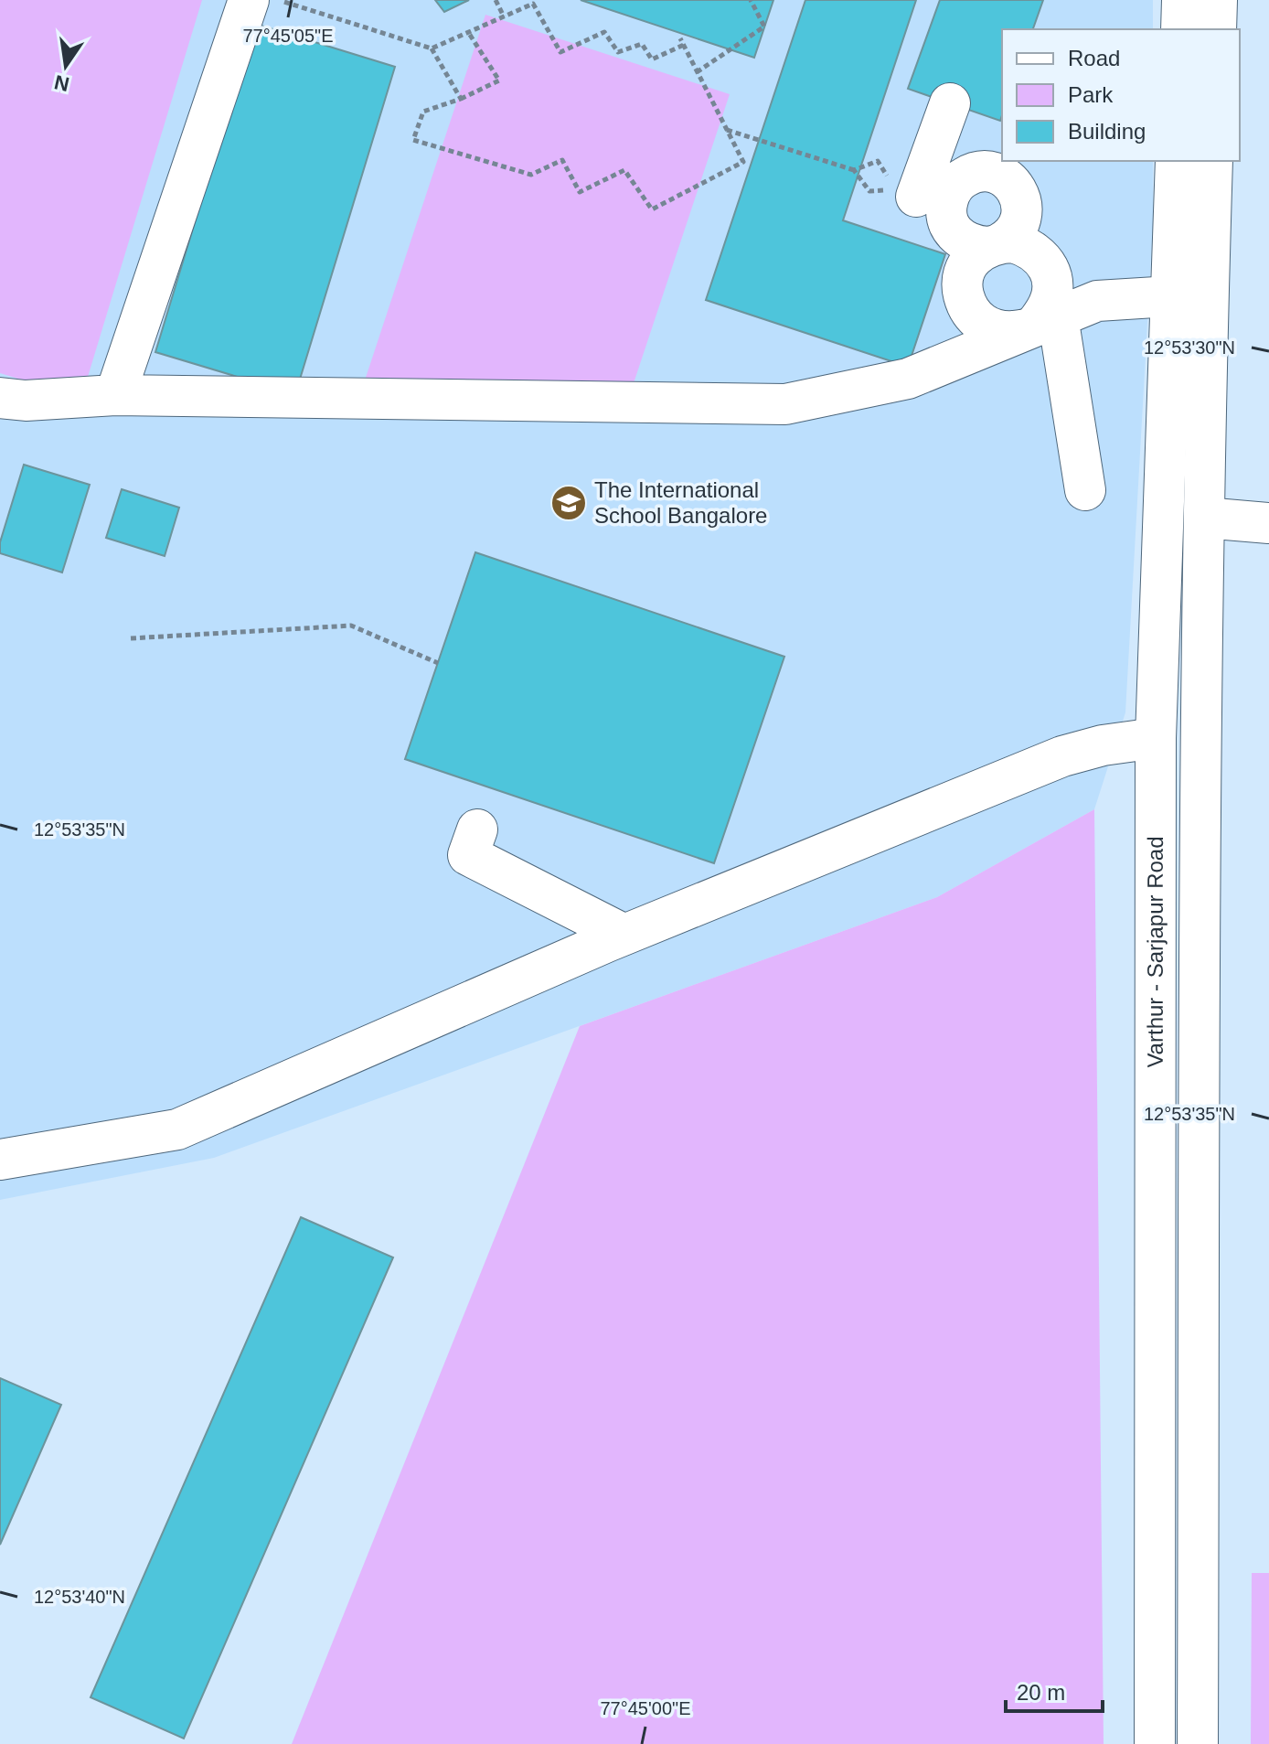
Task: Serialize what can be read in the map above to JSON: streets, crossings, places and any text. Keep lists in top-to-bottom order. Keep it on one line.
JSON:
{"streets":{"main road":["Varthur - Sarjapur Road"]},"places":{"school or university":["The International School Bangalore"]},"legend":["Road","Park","Building"],"scale_bar":"20 m","north":"bottom","coordinates":["77°45'05\"E","12°53'30\"N","12°53'35\"N","12°53'40\"N","77°45'00\"E"]}
